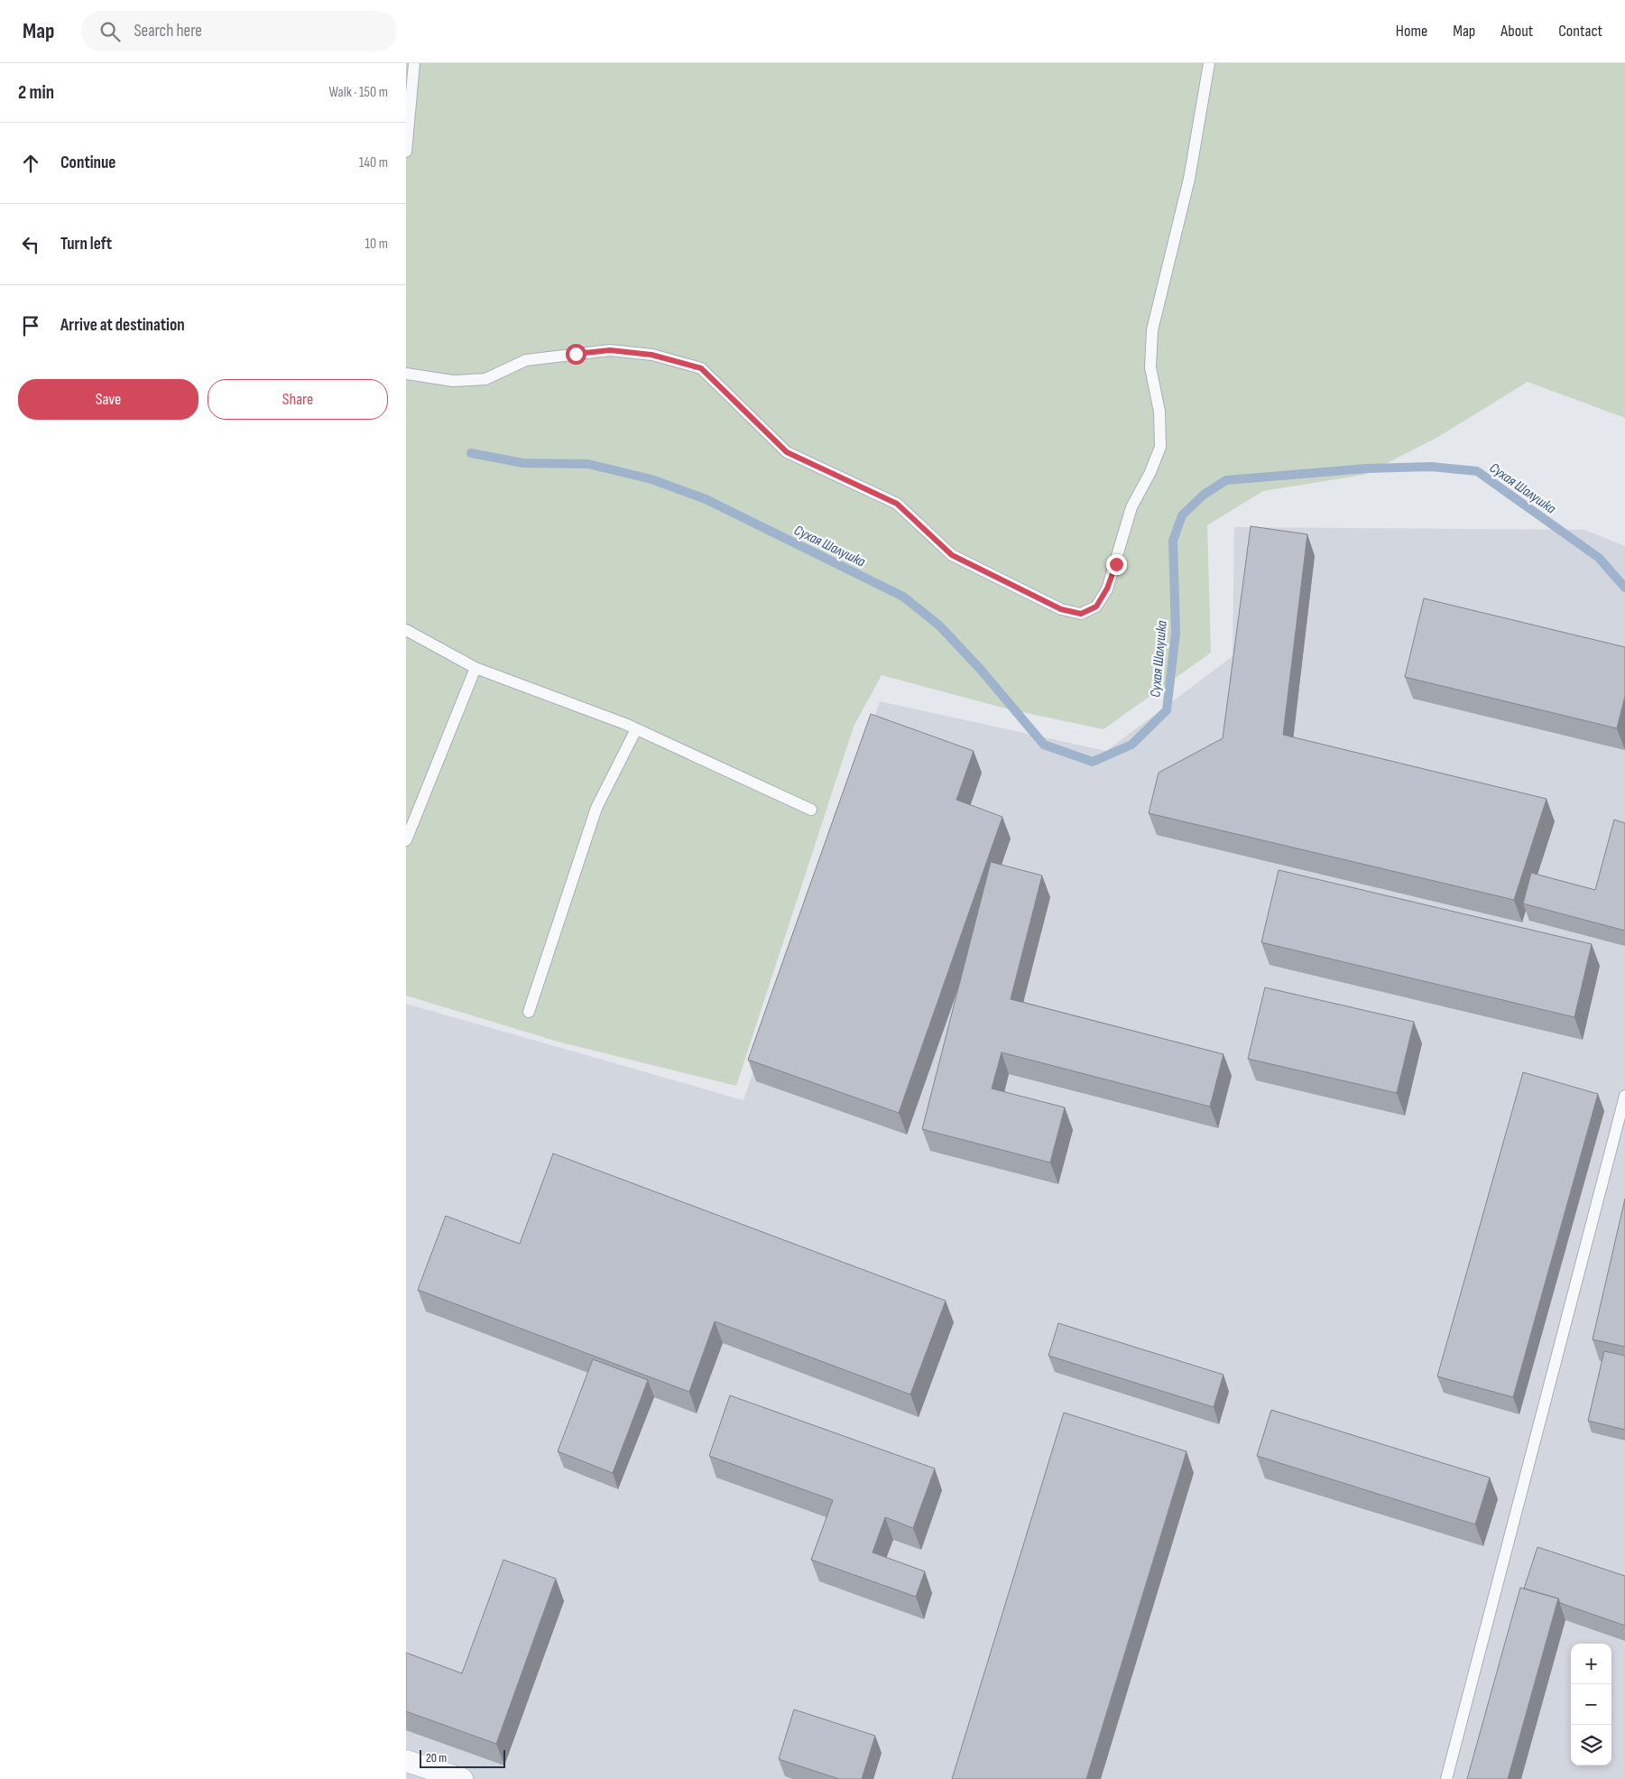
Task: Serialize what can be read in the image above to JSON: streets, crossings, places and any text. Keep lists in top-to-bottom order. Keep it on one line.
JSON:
{"water":["Сухая Шалушка"],"scale_bar":"20 m","page":{"header":"Map","search":"Search here","nav":["Home","Map","About","Contact"],"heading":["2 min","Walk · 150 m"],"list":[["Continue","140 m"],["Turn left","10 m"],"Arrive at destination"],"buttons":["Save","Share"],"map_buttons":["+","−"],"scale":"20 m"}}
